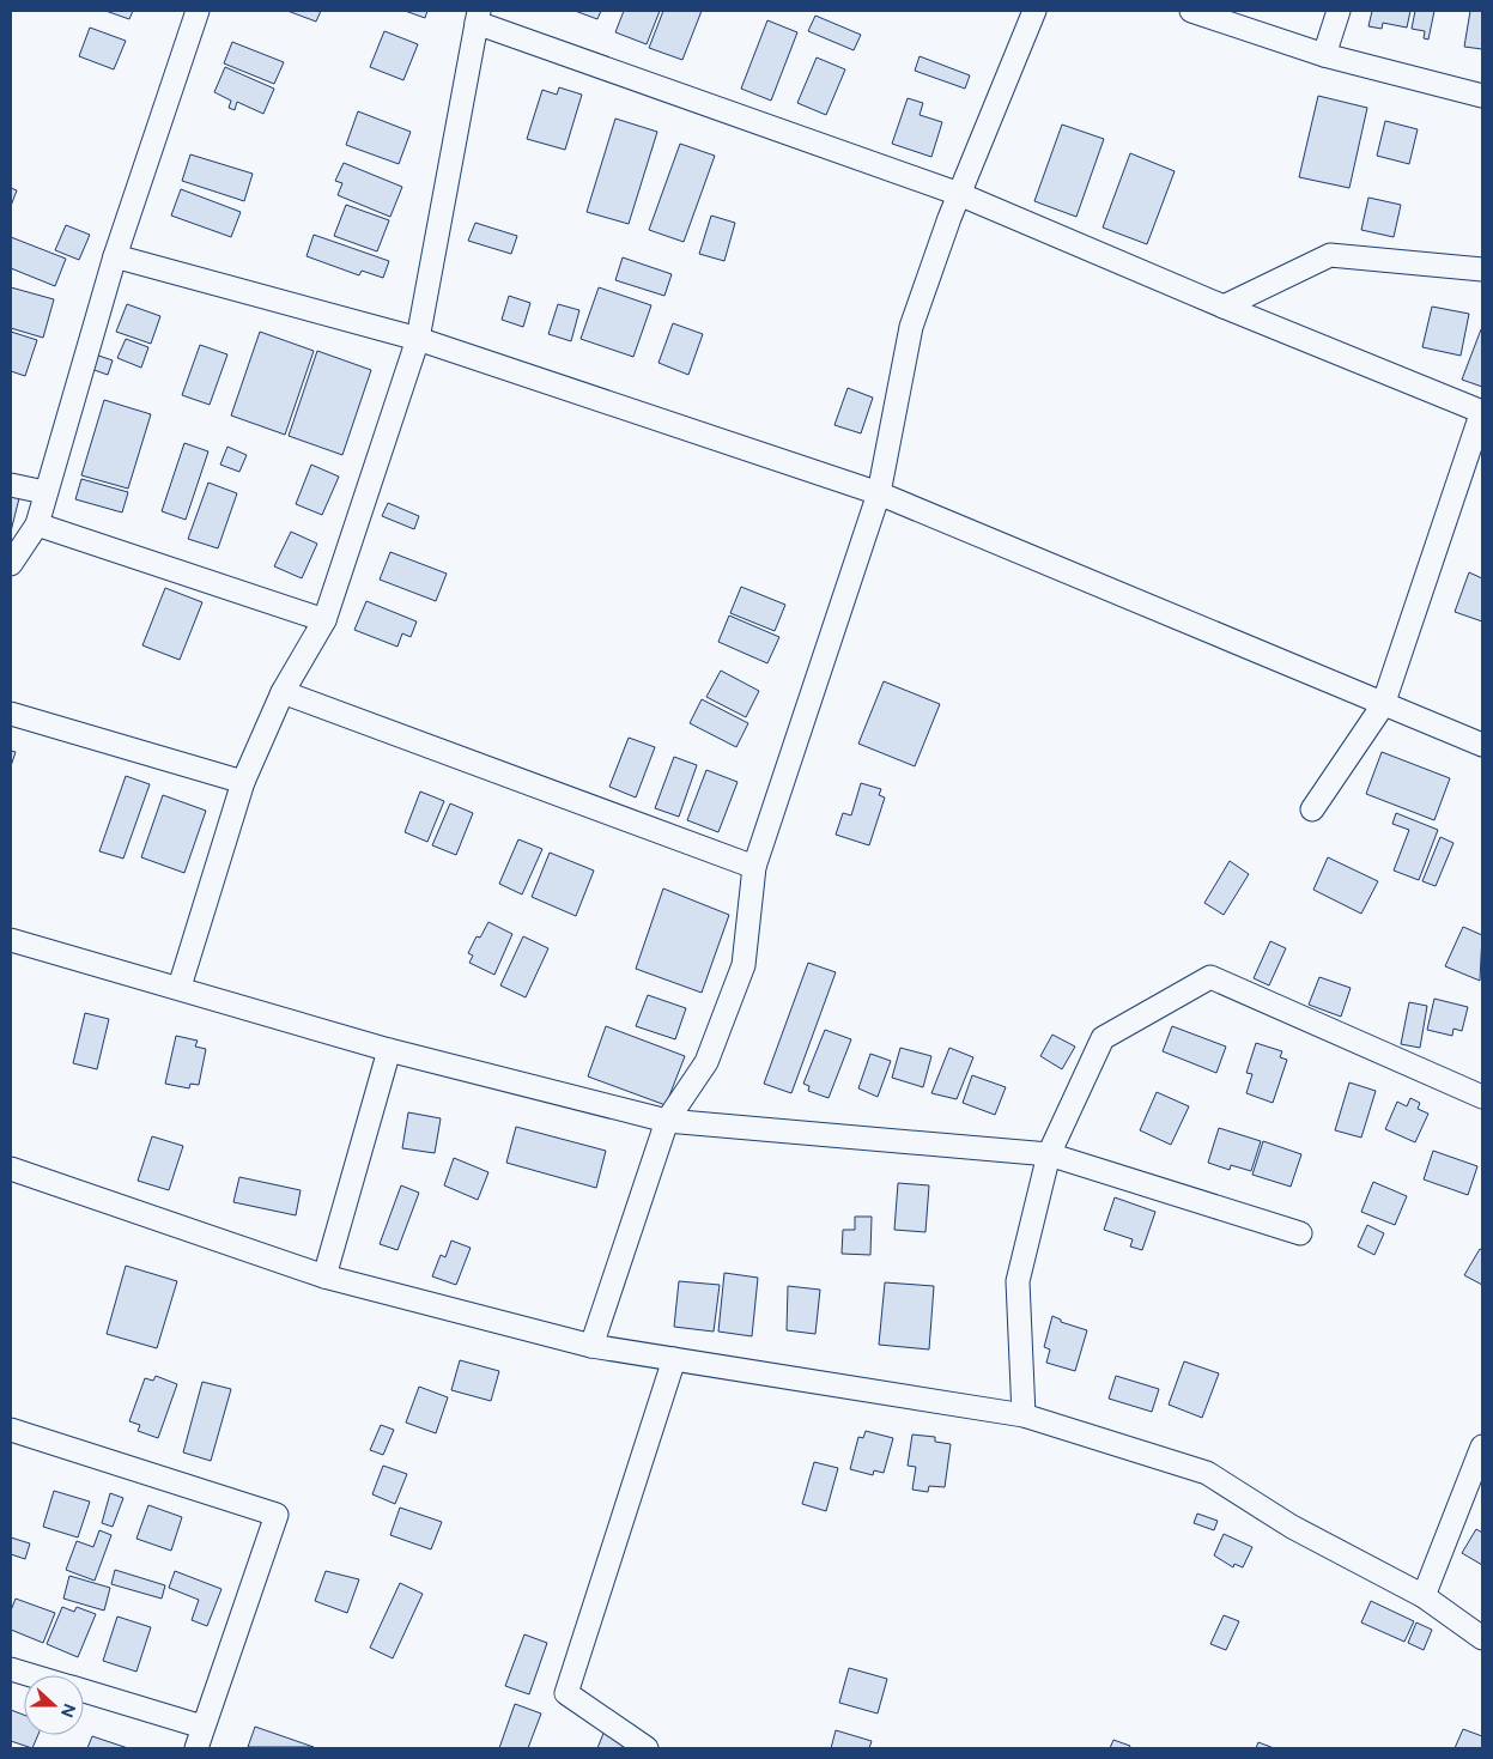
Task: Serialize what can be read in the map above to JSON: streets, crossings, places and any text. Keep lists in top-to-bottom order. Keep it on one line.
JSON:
{"north":"right"}
